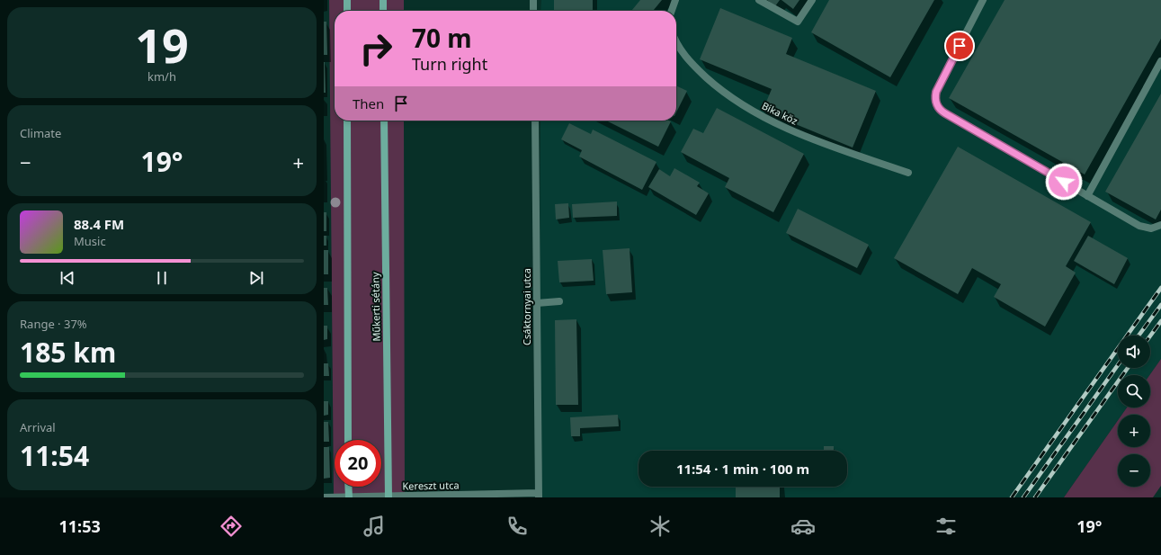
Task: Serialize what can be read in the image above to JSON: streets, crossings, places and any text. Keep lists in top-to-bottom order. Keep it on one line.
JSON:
{"streets":{"street":["Bika köz","Műkerti sétány","Csáktornyai utca","Kereszt utca"]},"crossings":[["Műkerti sétány","Kereszt utca"],["Csáktornyai utca","Kereszt utca"]],"page":{"tile":[["19","km/h"],"Climate",["Range · 37%","185 km"],["Arrival","11:54"]],"turn":["70 m","Turn right"],"then":"Then","heat":["−","19°","+"],"song":["88.4 FM","Music"],"map_buttons":["+","−"],"limit":"20","trip":"11:54 · 1 min · 100 m","tabs":["11:53","19°"]}}
